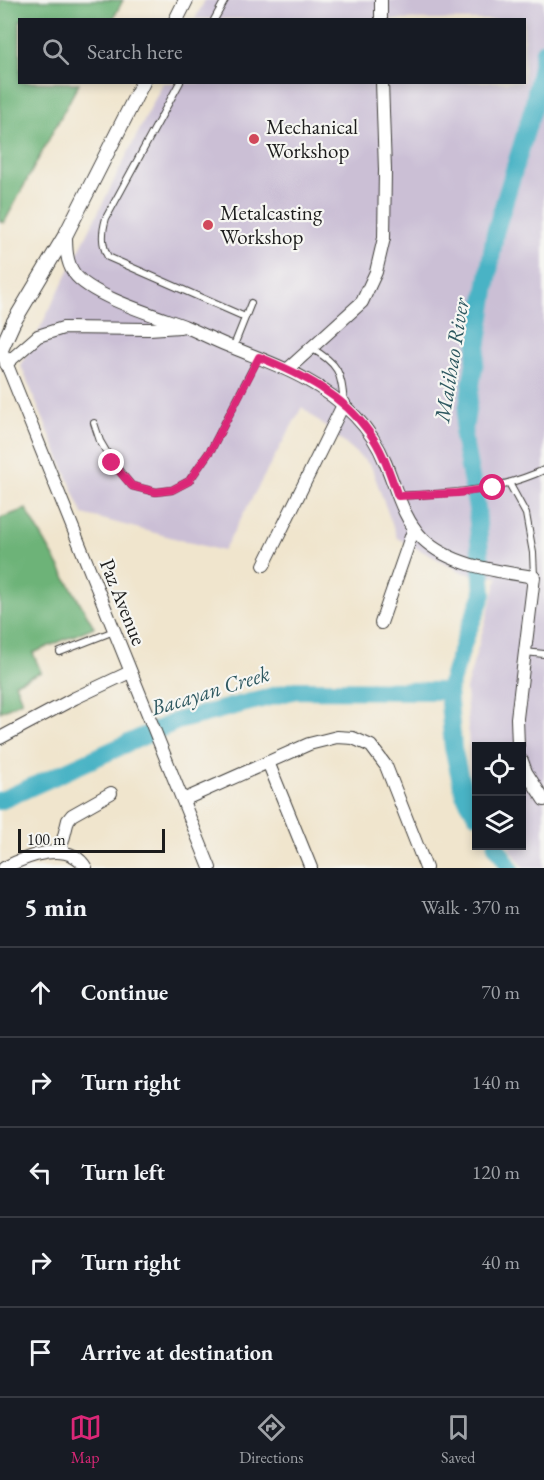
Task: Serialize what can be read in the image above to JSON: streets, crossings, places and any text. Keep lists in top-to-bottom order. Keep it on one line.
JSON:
{"streets":{"street":["Paz Avenue"]},"water":["Malihao River","Bacayan Creek"],"places":["Mechanical Workshop","Metalcasting Workshop"],"scale_bar":"100 m","page":{"search":"Search here","scale":"100 m","heading":["5 min","Walk · 370 m"],"list":[["Continue","70 m"],["Turn right","140 m"],["Turn left","120 m"],["Turn right","40 m"],"Arrive at destination"],"nav":["Map","Directions","Saved"]}}
